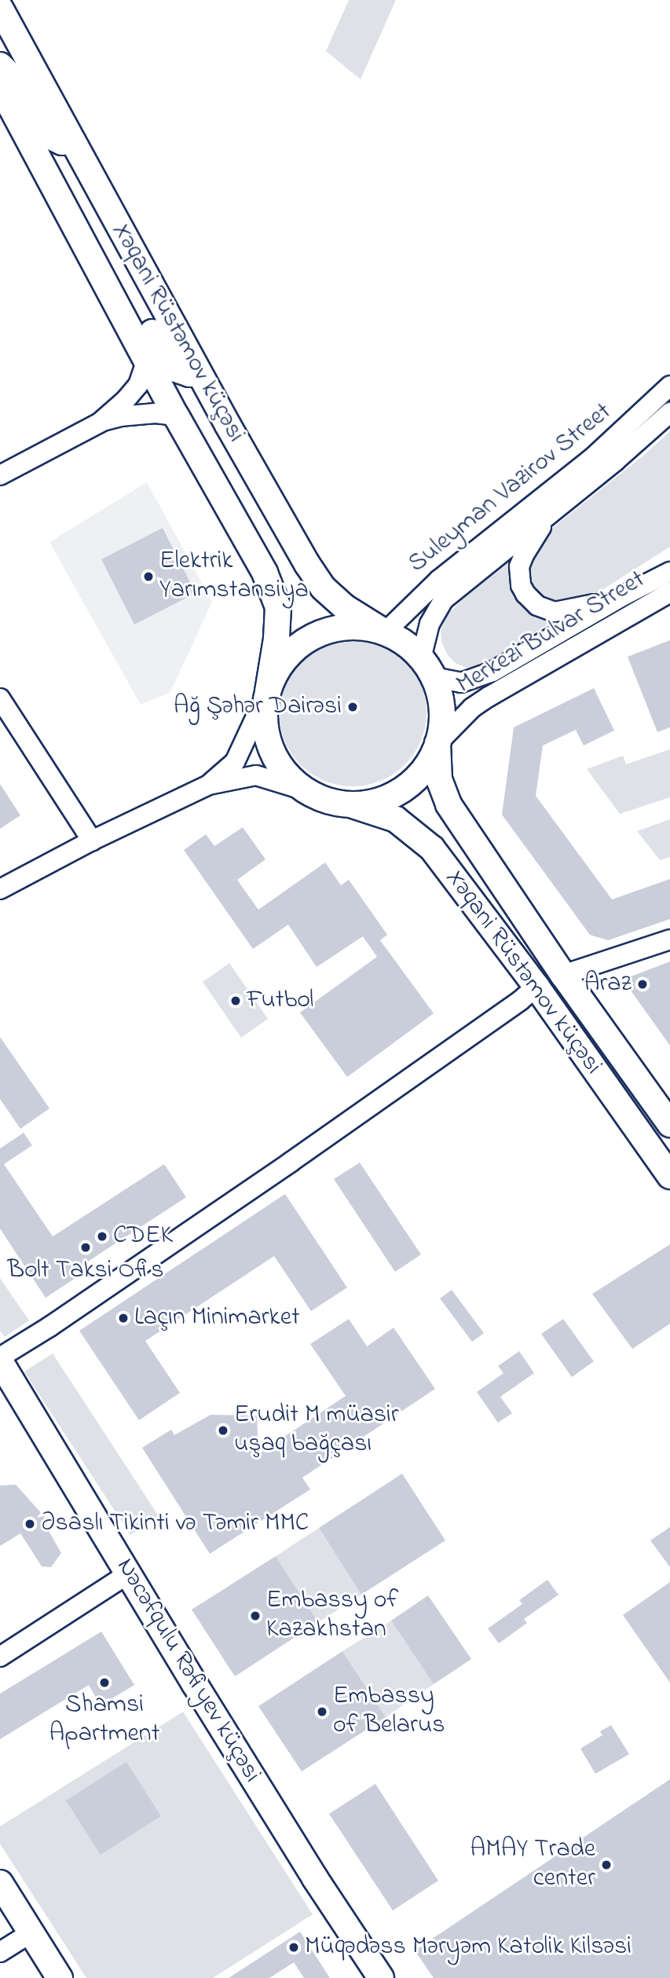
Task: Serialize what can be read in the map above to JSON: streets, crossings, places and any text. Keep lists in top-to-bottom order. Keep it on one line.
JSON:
{"streets":{"main road":["Xəqani Rüstəmov küçəsi","Nəcəfqulu Rəfiyev küçəsi"],"street":["Suleyman Vazirov Street","Merkezi Bulvar Street"]},"crossings":[["Xəqani Rüstəmov küçəsi","Suleyman Vazirov Street"],["Xəqani Rüstəmov küçəsi","Merkezi Bulvar Street"],["Suleyman Vazirov Street","Merkezi Bulvar Street"]],"places":["Elektrik Yarımstansiya","Ağ Şəhər Dairəsi","Araz","Futbol","CDEK","Bolt Taksi Ofis","Laçın Minimarket","Erudit M müasir uşaq bağçası","Əsaslı Tikinti və Təmir MMC","Embassy of Kazakhstan","Shamsi Apartment","Embassy of Belarus","AMAY Trade center","Müqədəss Məryəm Katolik Kilsəsi"]}
